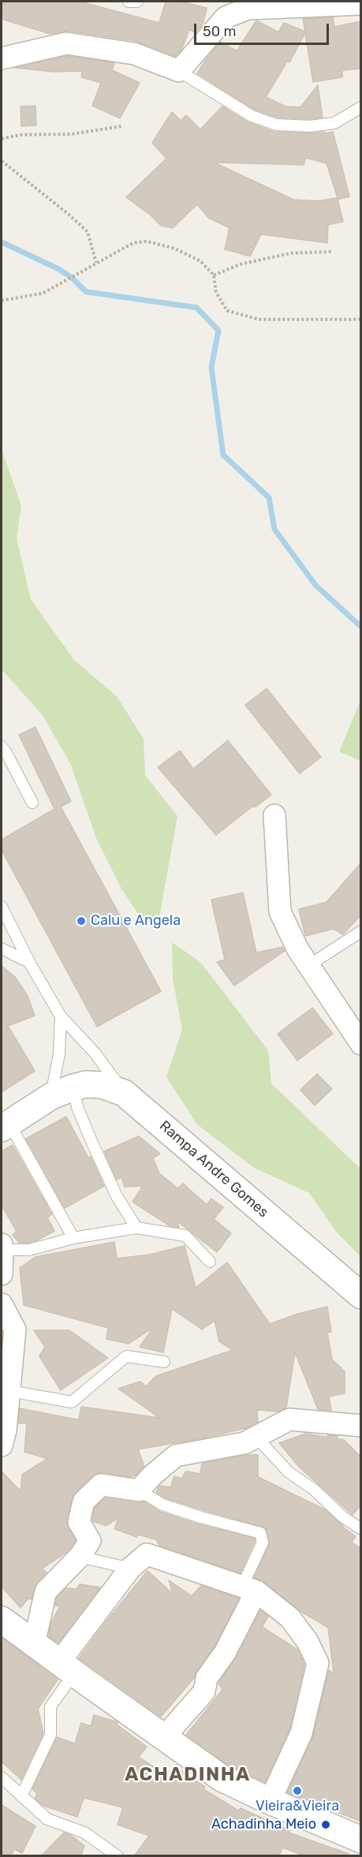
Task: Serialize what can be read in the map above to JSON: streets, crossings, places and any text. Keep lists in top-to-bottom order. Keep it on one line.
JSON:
{"streets":{"street":["Rampa Andre Gomes"]},"districts":["ACHADINHA"],"places":["Calu e Angela","Vieira&Vieira","Achadinha Meio"],"scale_bar":"50 m"}
